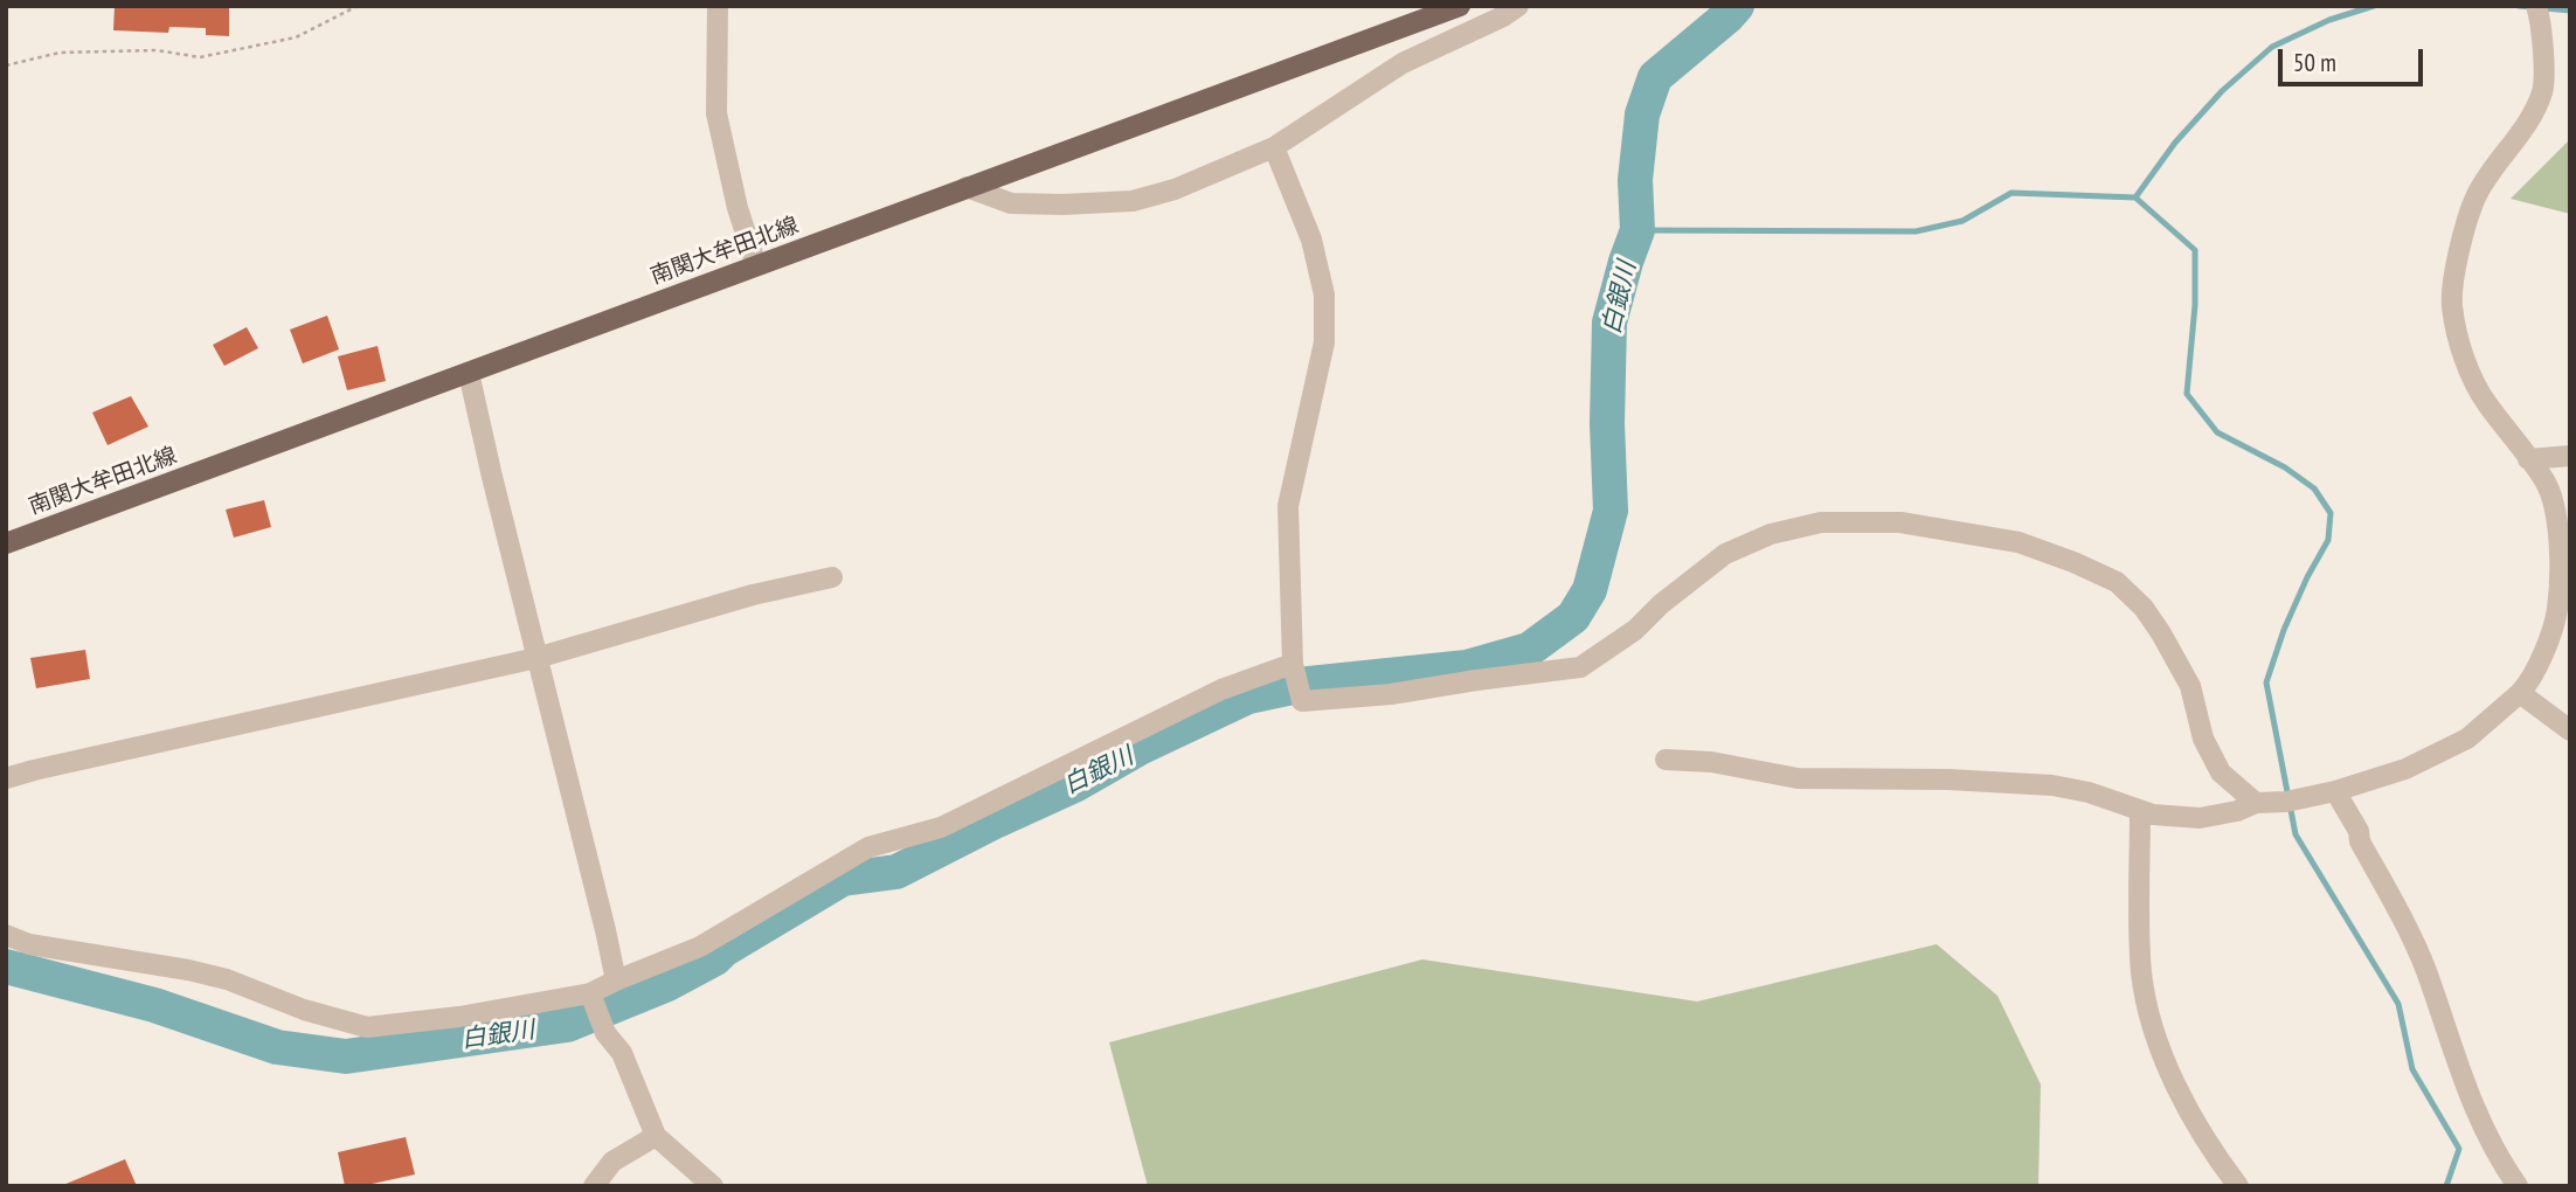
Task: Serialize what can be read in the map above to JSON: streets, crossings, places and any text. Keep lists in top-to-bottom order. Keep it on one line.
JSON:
{"streets":{"main road":["南関大牟田北線"]},"water":["白銀川"],"scale_bar":"50 m"}
